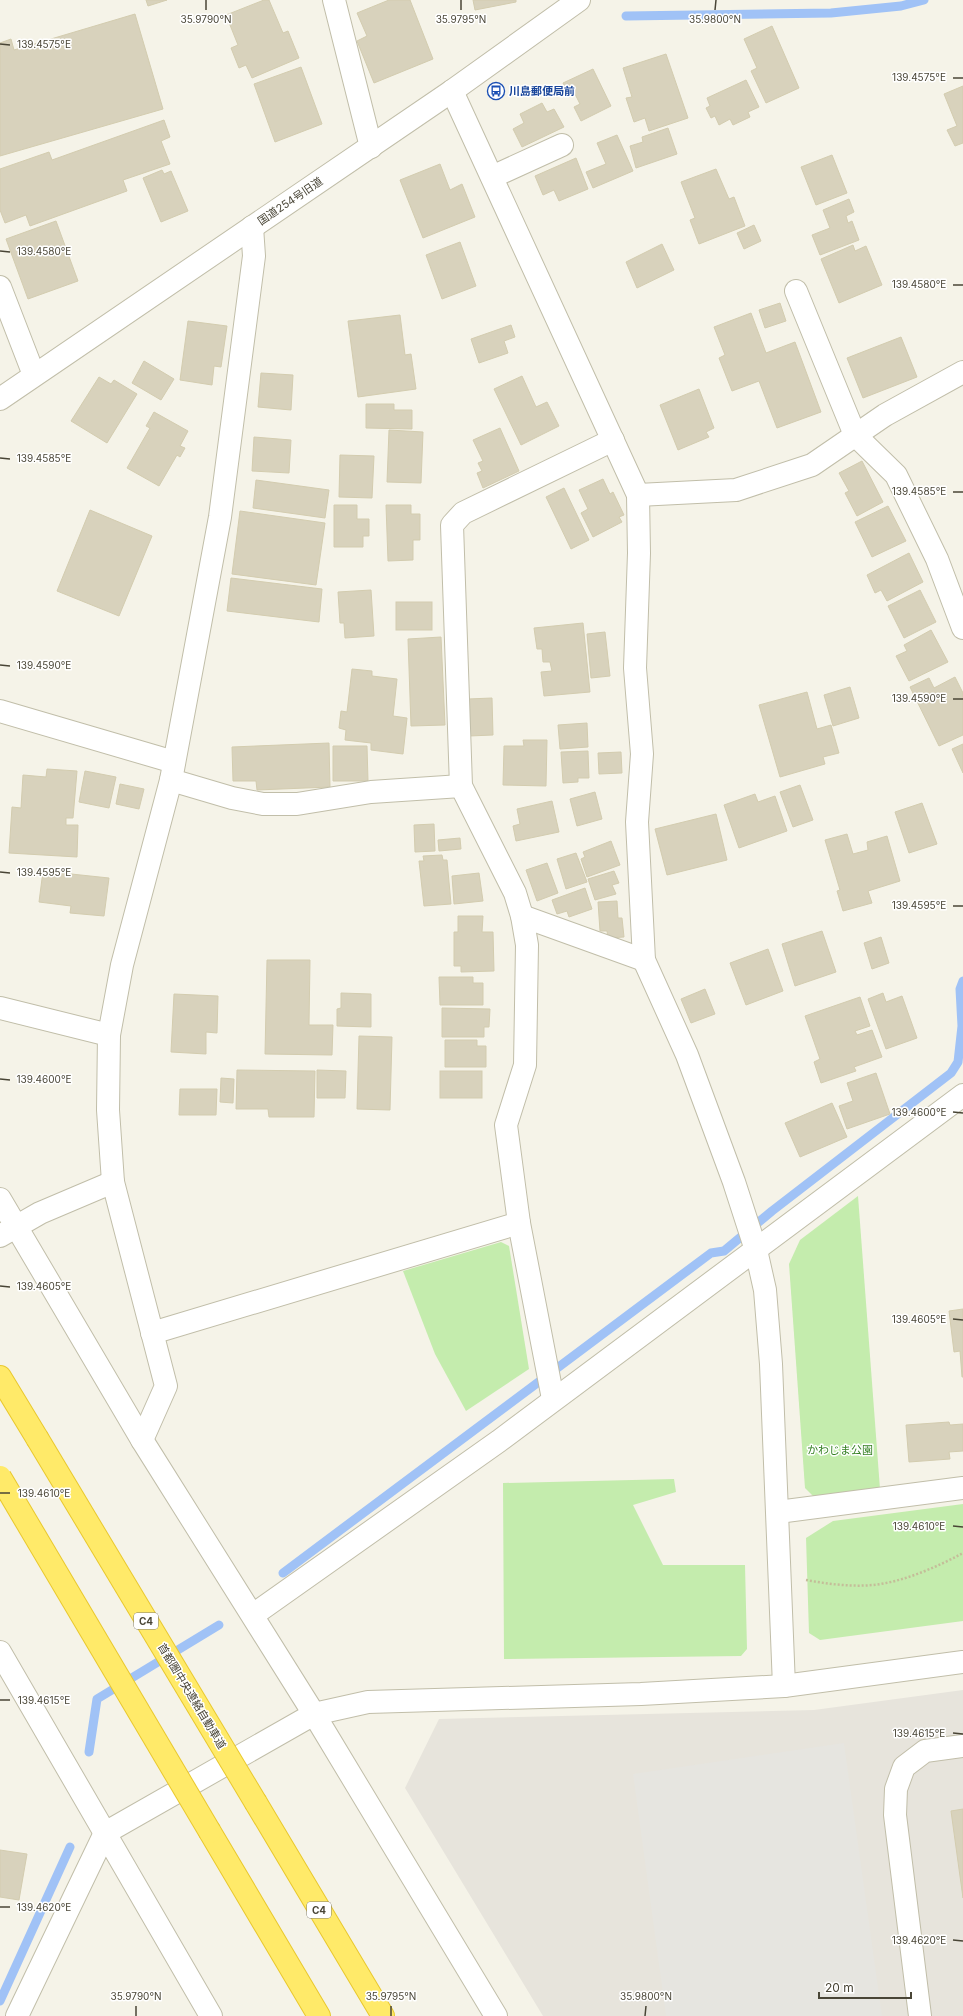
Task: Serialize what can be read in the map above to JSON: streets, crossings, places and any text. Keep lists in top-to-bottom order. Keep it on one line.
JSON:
{"streets":{"highway":["C4","首都圏中央連絡自動車道"],"street":["国道254号旧道"]},"parks":["かわじま公園"],"places":{"bus stop":["川島郵便局前"]},"scale_bar":"20 m","coordinates":["35.9790°N","35.9795°N","35.9800°N","139.4575°E","139.4580°E","139.4585°E","139.4590°E","139.4595°E","139.4600°E","139.4605°E","139.4610°E","139.4615°E","139.4620°E"]}
